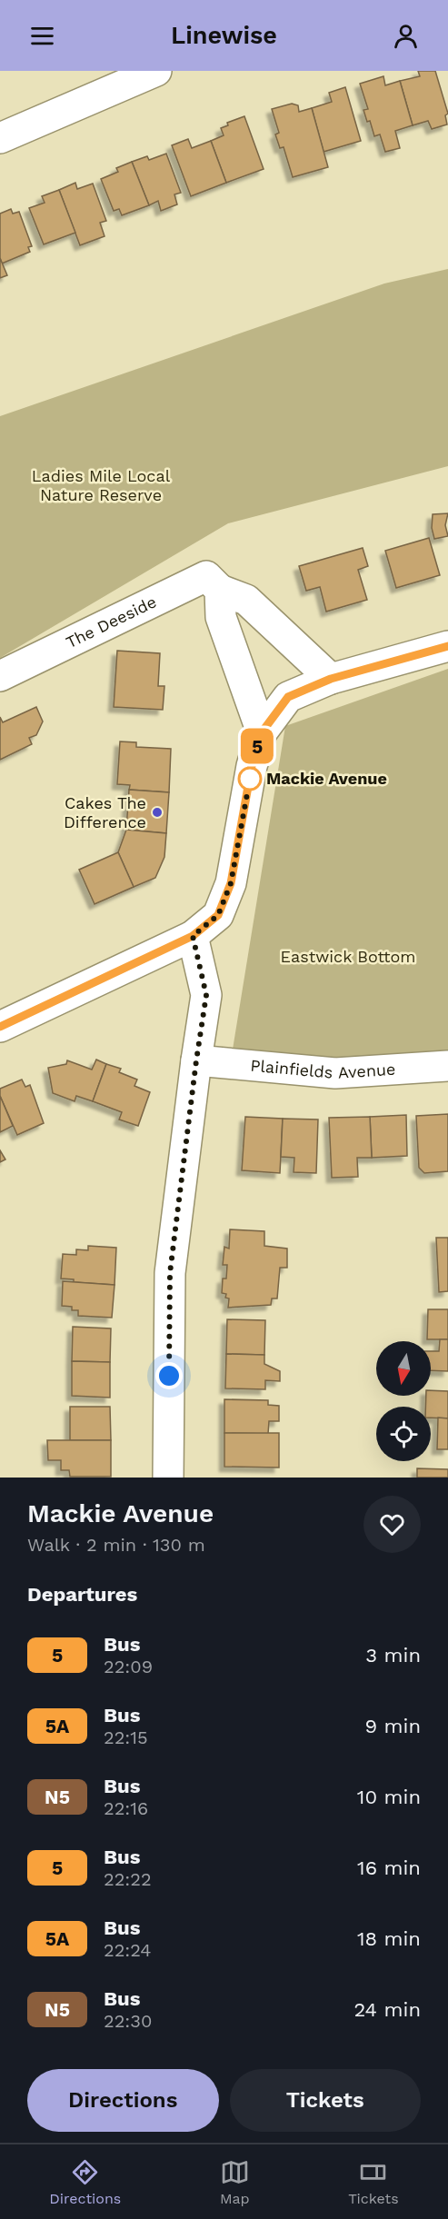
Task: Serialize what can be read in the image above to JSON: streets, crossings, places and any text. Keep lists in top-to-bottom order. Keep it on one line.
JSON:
{"streets":{"street":["The Deeside","Plainfields Avenue"]},"parks":["Ladies Mile Local Nature Reserve","Eastwick Bottom"],"places":["Mackie Avenue","Cakes The Difference"],"lines":["bus line 5"],"north":"bottom","page":{"header":"Linewise","on_map":"5","heading":[["Mackie Avenue","Walk · 2 min · 130 m"],"Departures"],"list":[{"mark":"5","name":"Bus","note":"22:09","value":"3 min"},{"mark":"5A","name":"Bus","note":"22:15","value":"9 min"},{"mark":"N5","name":"Bus","note":"22:16","value":"10 min"},{"mark":"5","name":"Bus","note":"22:22","value":"16 min"},{"mark":"5A","name":"Bus","note":"22:24","value":"18 min"},{"mark":"N5","name":"Bus","note":"22:30","value":"24 min"}],"buttons":["Directions","Tickets"],"tabs":["Directions","Map","Tickets"]}}
